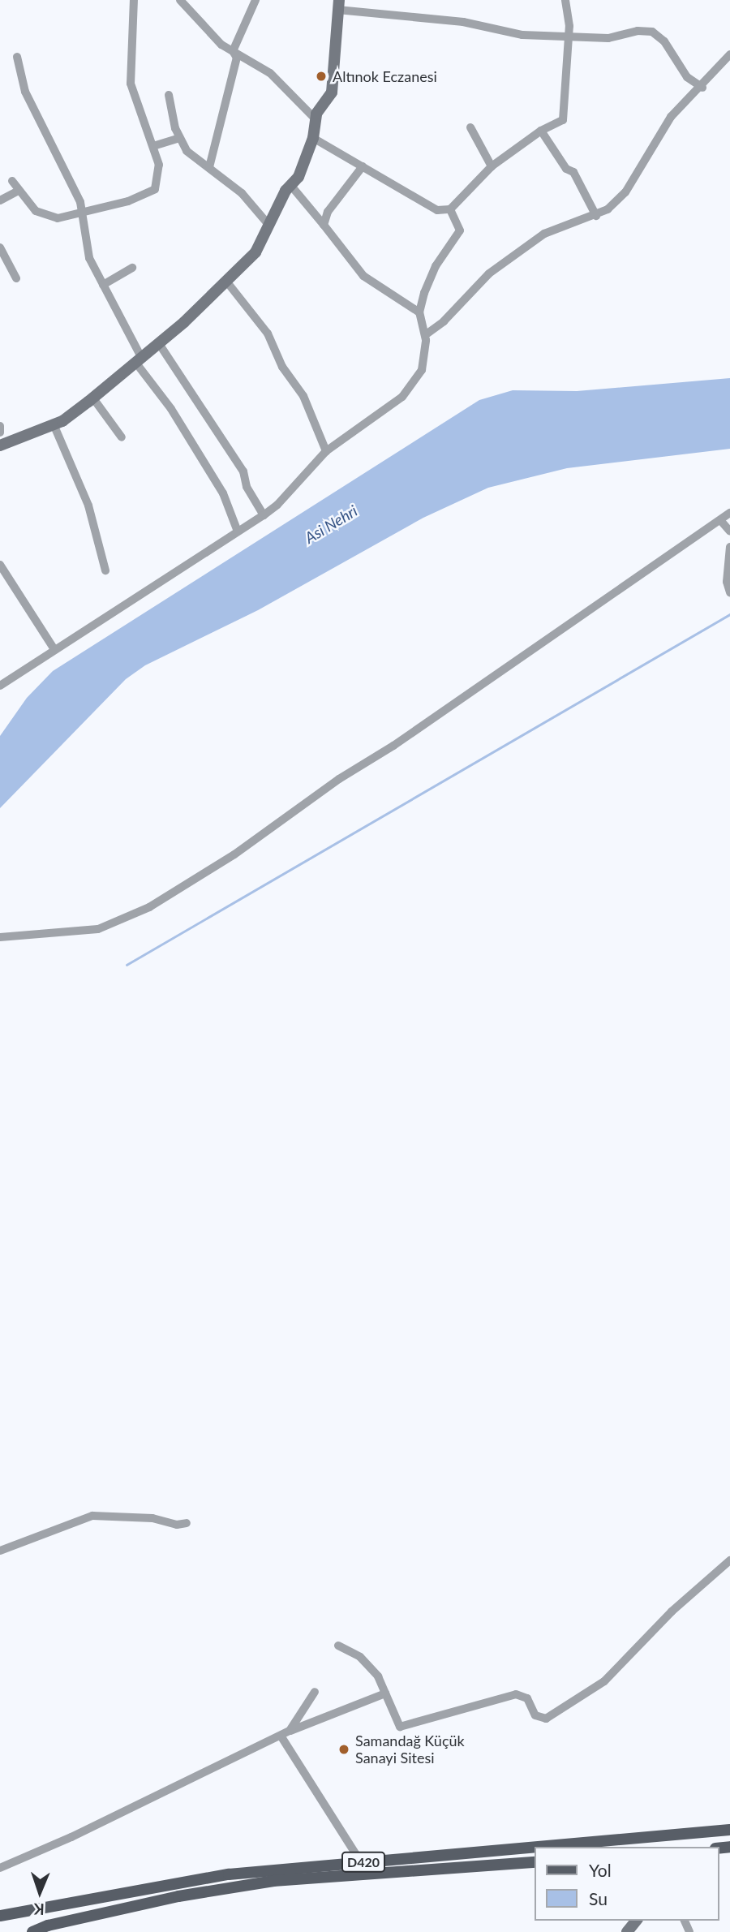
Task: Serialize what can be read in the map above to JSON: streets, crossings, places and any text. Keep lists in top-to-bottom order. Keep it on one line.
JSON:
{"streets":{"main road":["D420"]},"water":["Asi Nehri"],"places":["Altınok Eczanesi","Samandağ Küçük Sanayi Sitesi"],"legend":["Yol","Su"],"north":"bottom"}
